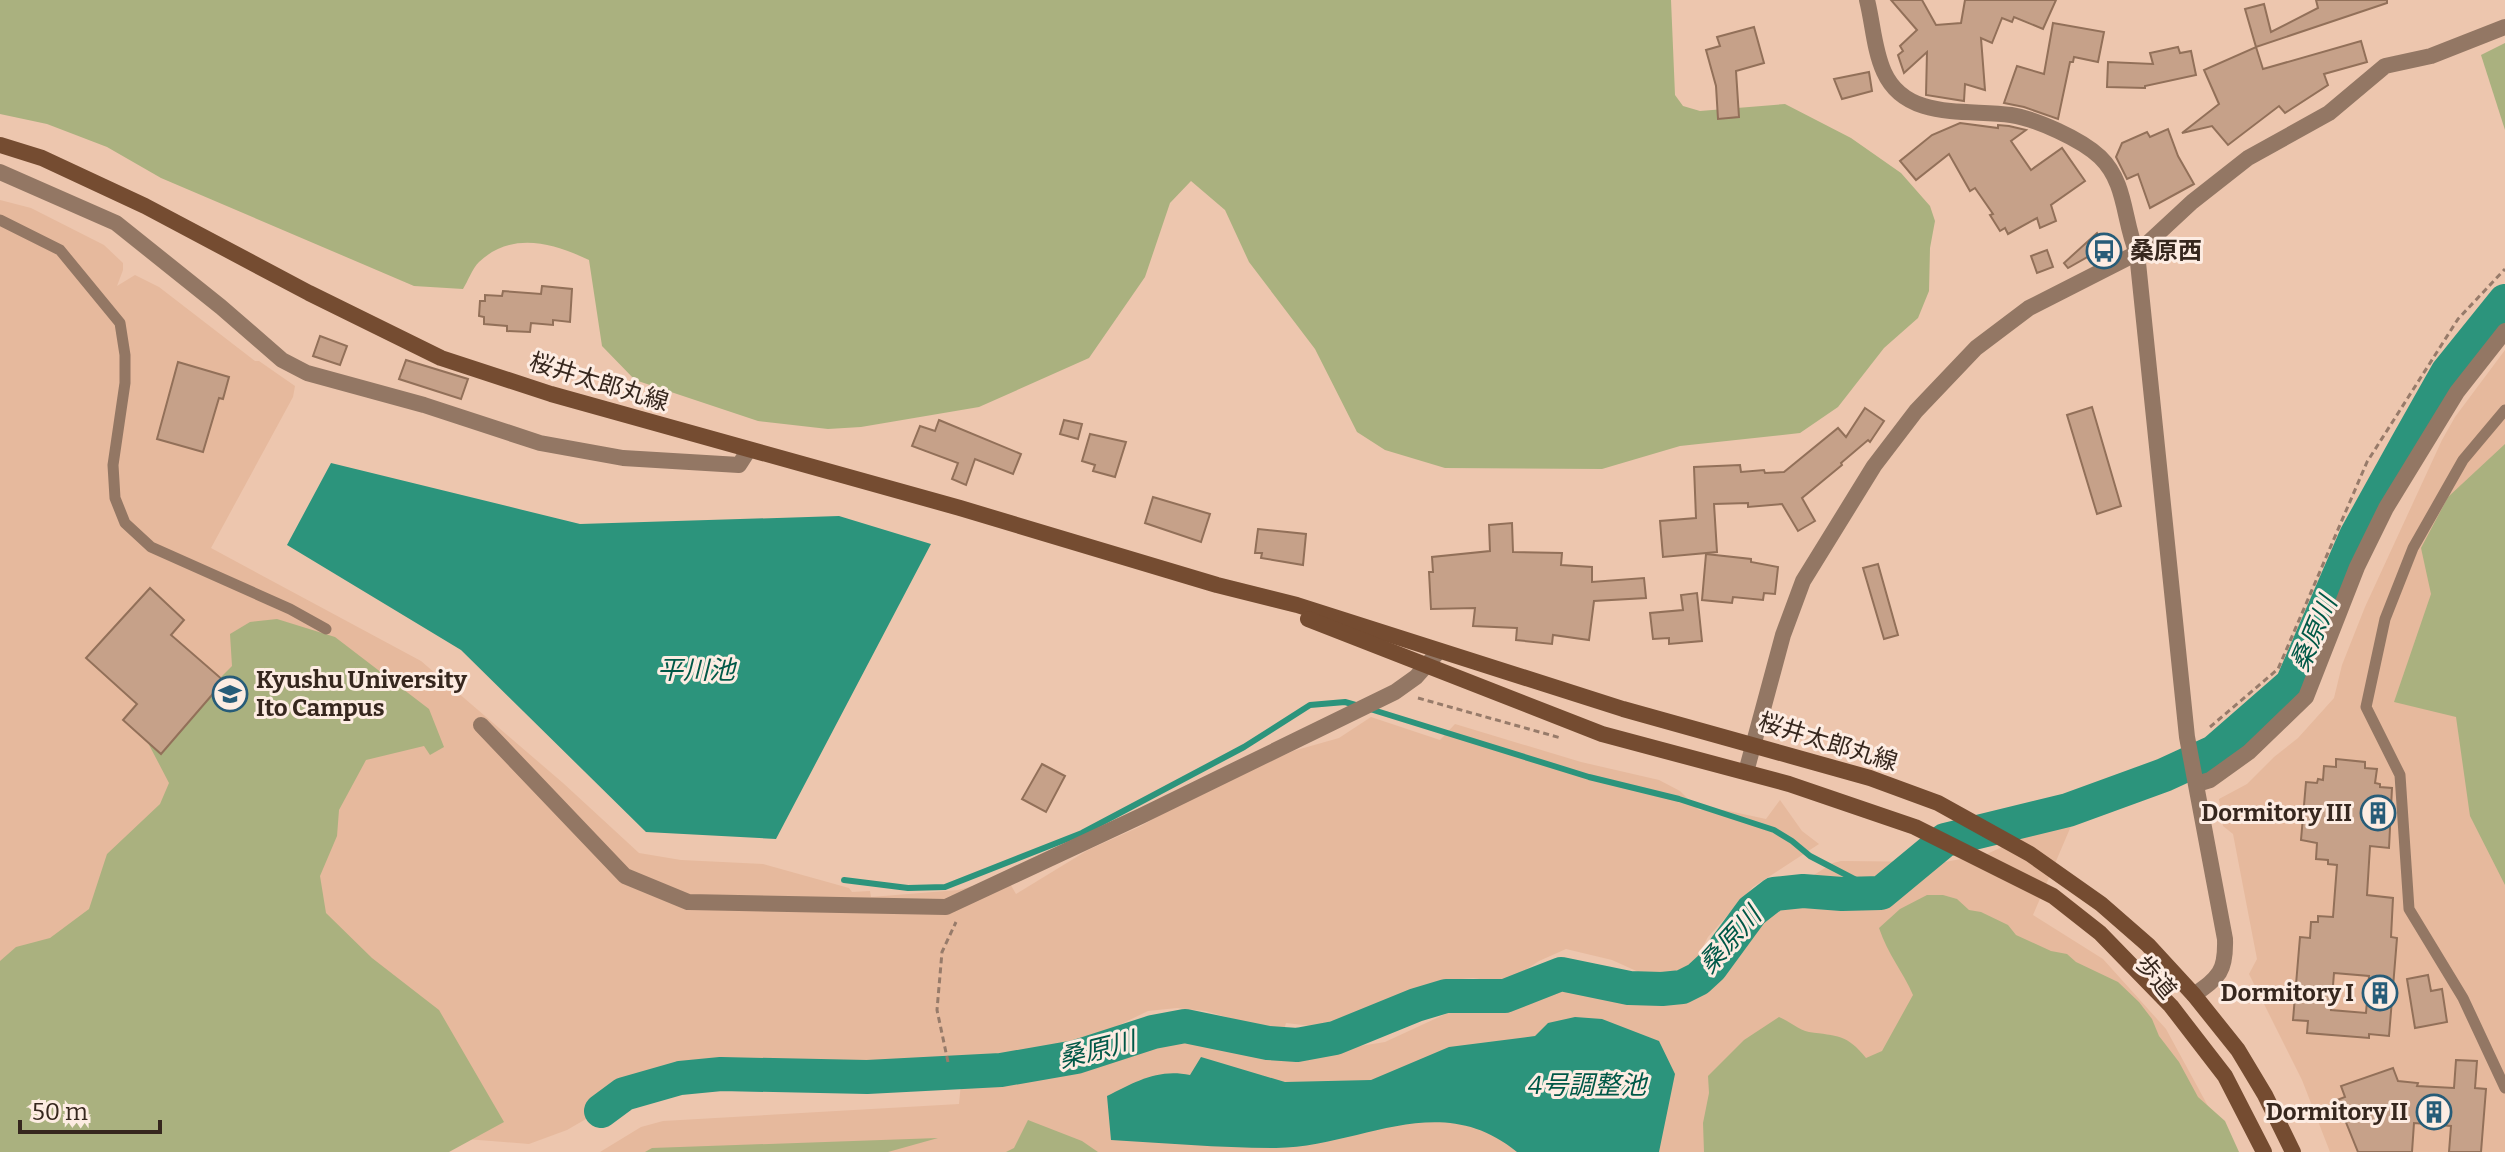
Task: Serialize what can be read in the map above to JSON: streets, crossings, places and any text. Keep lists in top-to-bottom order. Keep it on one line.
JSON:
{"streets":{"main road":["桜井太郎丸線"]},"water":["桑原川","平川池","4号調整池"],"places":{"bus stop":["桑原西"],"school or university":["Kyushu University Ito Campus"],"building":["Dormitory III","Dormitory I","Dormitory II"]},"scale_bar":"50 m"}
